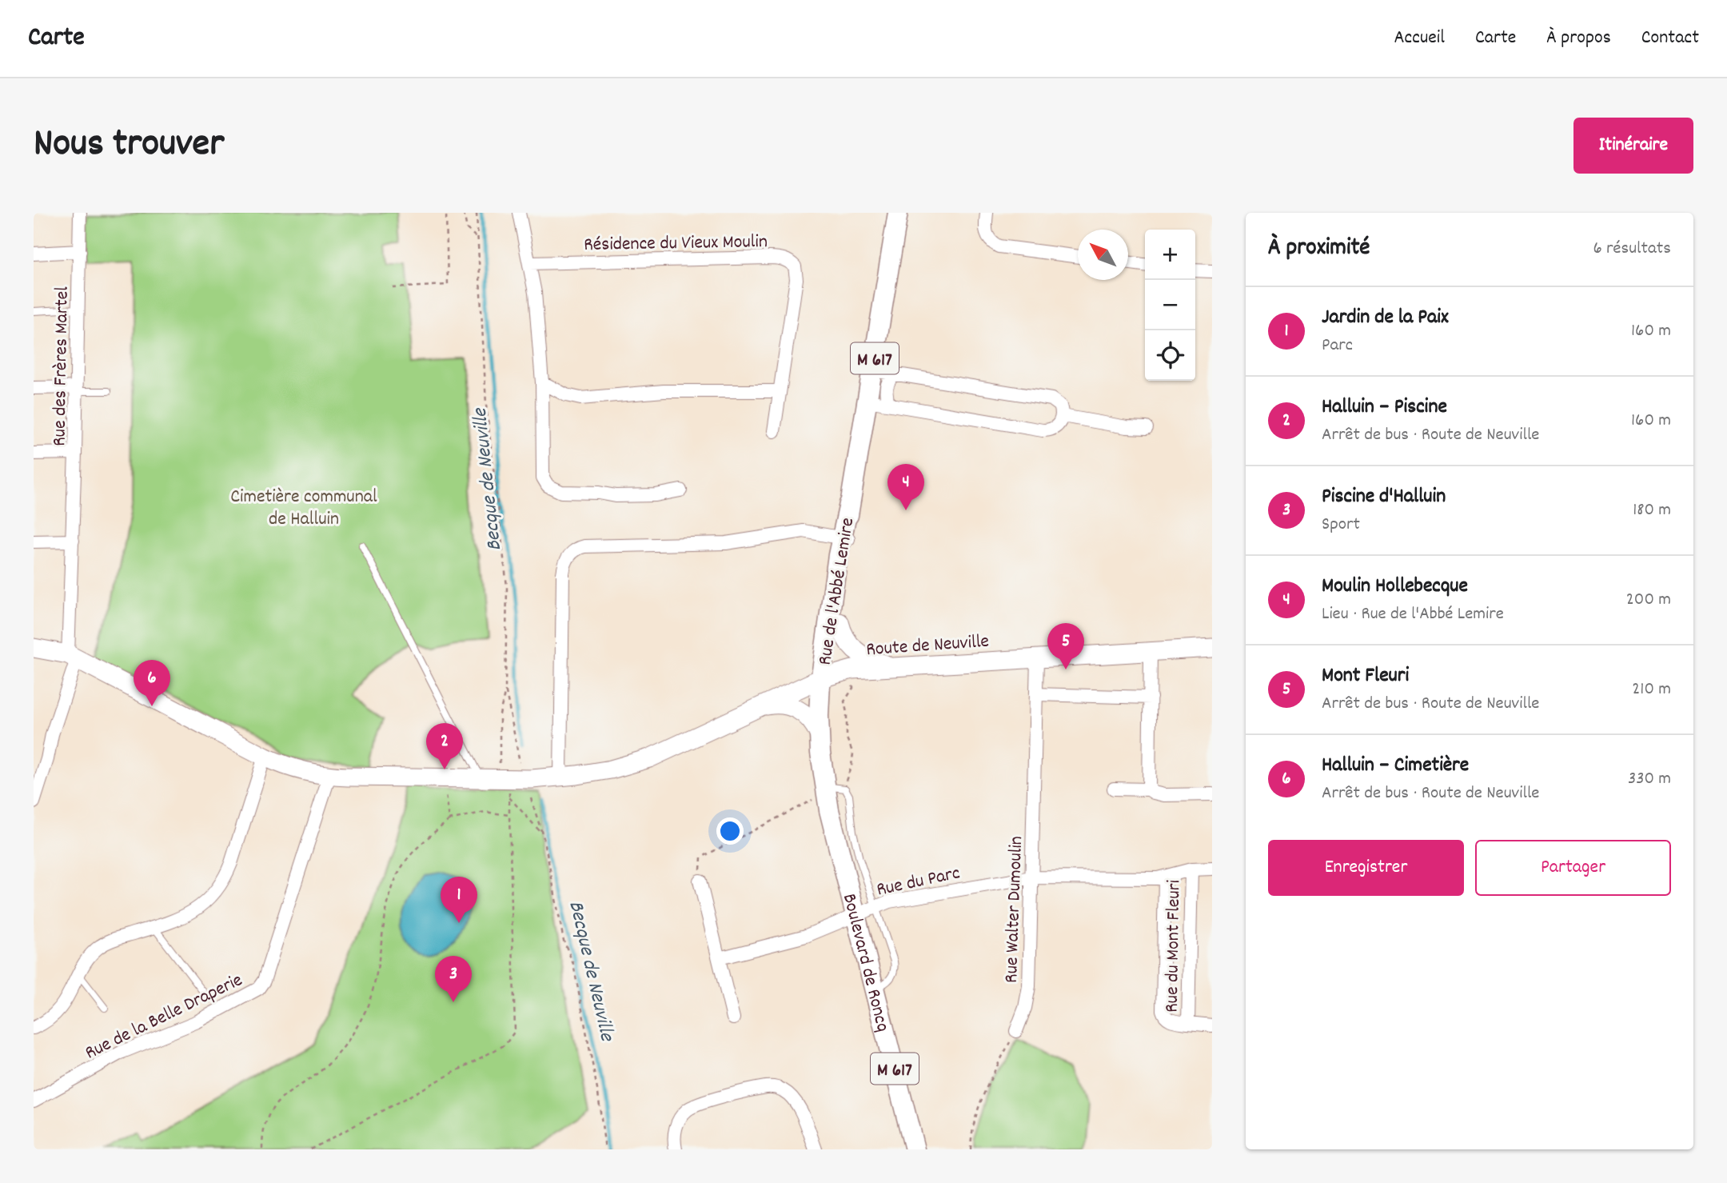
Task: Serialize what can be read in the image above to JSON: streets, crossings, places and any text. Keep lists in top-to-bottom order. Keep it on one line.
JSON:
{"streets":{"main road":["M 617","Rue de l'Abbé Lemire","Boulevard de Roncq"],"street":["Résidence du Vieux Moulin","Rue des Frères Martel","Route de Neuville","Rue du Parc","Rue Walter Dumoulin","Rue du Mont Fleuri","Rue de la Belle Draperie"]},"crossings":[["Rue des Frères Martel","Route de Neuville"],["Rue de l'Abbé Lemire","Route de Neuville"],["Rue de l'Abbé Lemire","Boulevard de Roncq"],["Route de Neuville","Rue Walter Dumoulin"],["Route de Neuville","Boulevard de Roncq"],["Route de Neuville","Rue de la Belle Draperie"],["Rue du Parc","Rue Walter Dumoulin"],["Rue du Parc","Rue du Mont Fleuri"],["Rue du Parc","Boulevard de Roncq"],["Rue Walter Dumoulin","Rue du Mont Fleuri"]],"water":["Becque de Neuville"],"parks":["Cimetière communal de Halluin"],"north":"top left","page":{"header":"Carte","nav":["Accueil","Carte","À propos","Contact"],"title":"Nous trouver","buttons":["Itinéraire",["Enregistrer","Partager"]],"heading":["À proximité","6 résultats"],"map_buttons":["+","−"],"list":[{"mark":"1","name":"Jardin de la Paix","note":"Parc","value":"160 m"},{"mark":"2","name":"Halluin – Piscine","note":"Arrêt de bus · Route de Neuville","value":"160 m"},{"mark":"3","name":"Piscine d'Halluin","note":"Sport","value":"180 m"},{"mark":"4","name":"Moulin Hollebecque","note":"Lieu · Rue de l'Abbé Lemire","value":"200 m"},{"mark":"5","name":"Mont Fleuri","note":"Arrêt de bus · Route de Neuville","value":"210 m"},{"mark":"6","name":"Halluin – Cimetière","note":"Arrêt de bus · Route de Neuville","value":"330 m"}],"pins":["4","5","6","2","1","3"]}}
